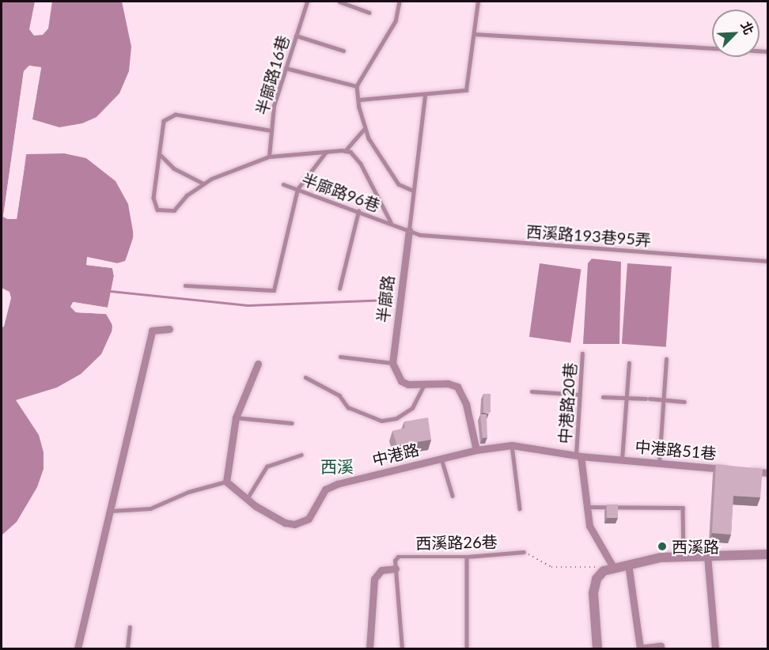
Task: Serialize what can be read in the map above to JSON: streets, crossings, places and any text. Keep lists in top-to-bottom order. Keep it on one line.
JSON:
{"streets":{"street":["半廍路","中港路51巷","中港路"],"lane":["半廍路16巷","半廍路96巷","西溪路193巷95弄","中港路20巷","西溪路26巷"]},"crossings":[["半廍路16巷","半廍路96巷"],["半廍路96巷","西溪路193巷95弄"],["半廍路96巷","半廍路"],["西溪路193巷95弄","半廍路"],["中港路20巷","中港路51巷"],["中港路20巷","中港路"],["中港路51巷","中港路"]],"districts":["西溪"],"places":["西溪路"],"north":"top right"}
